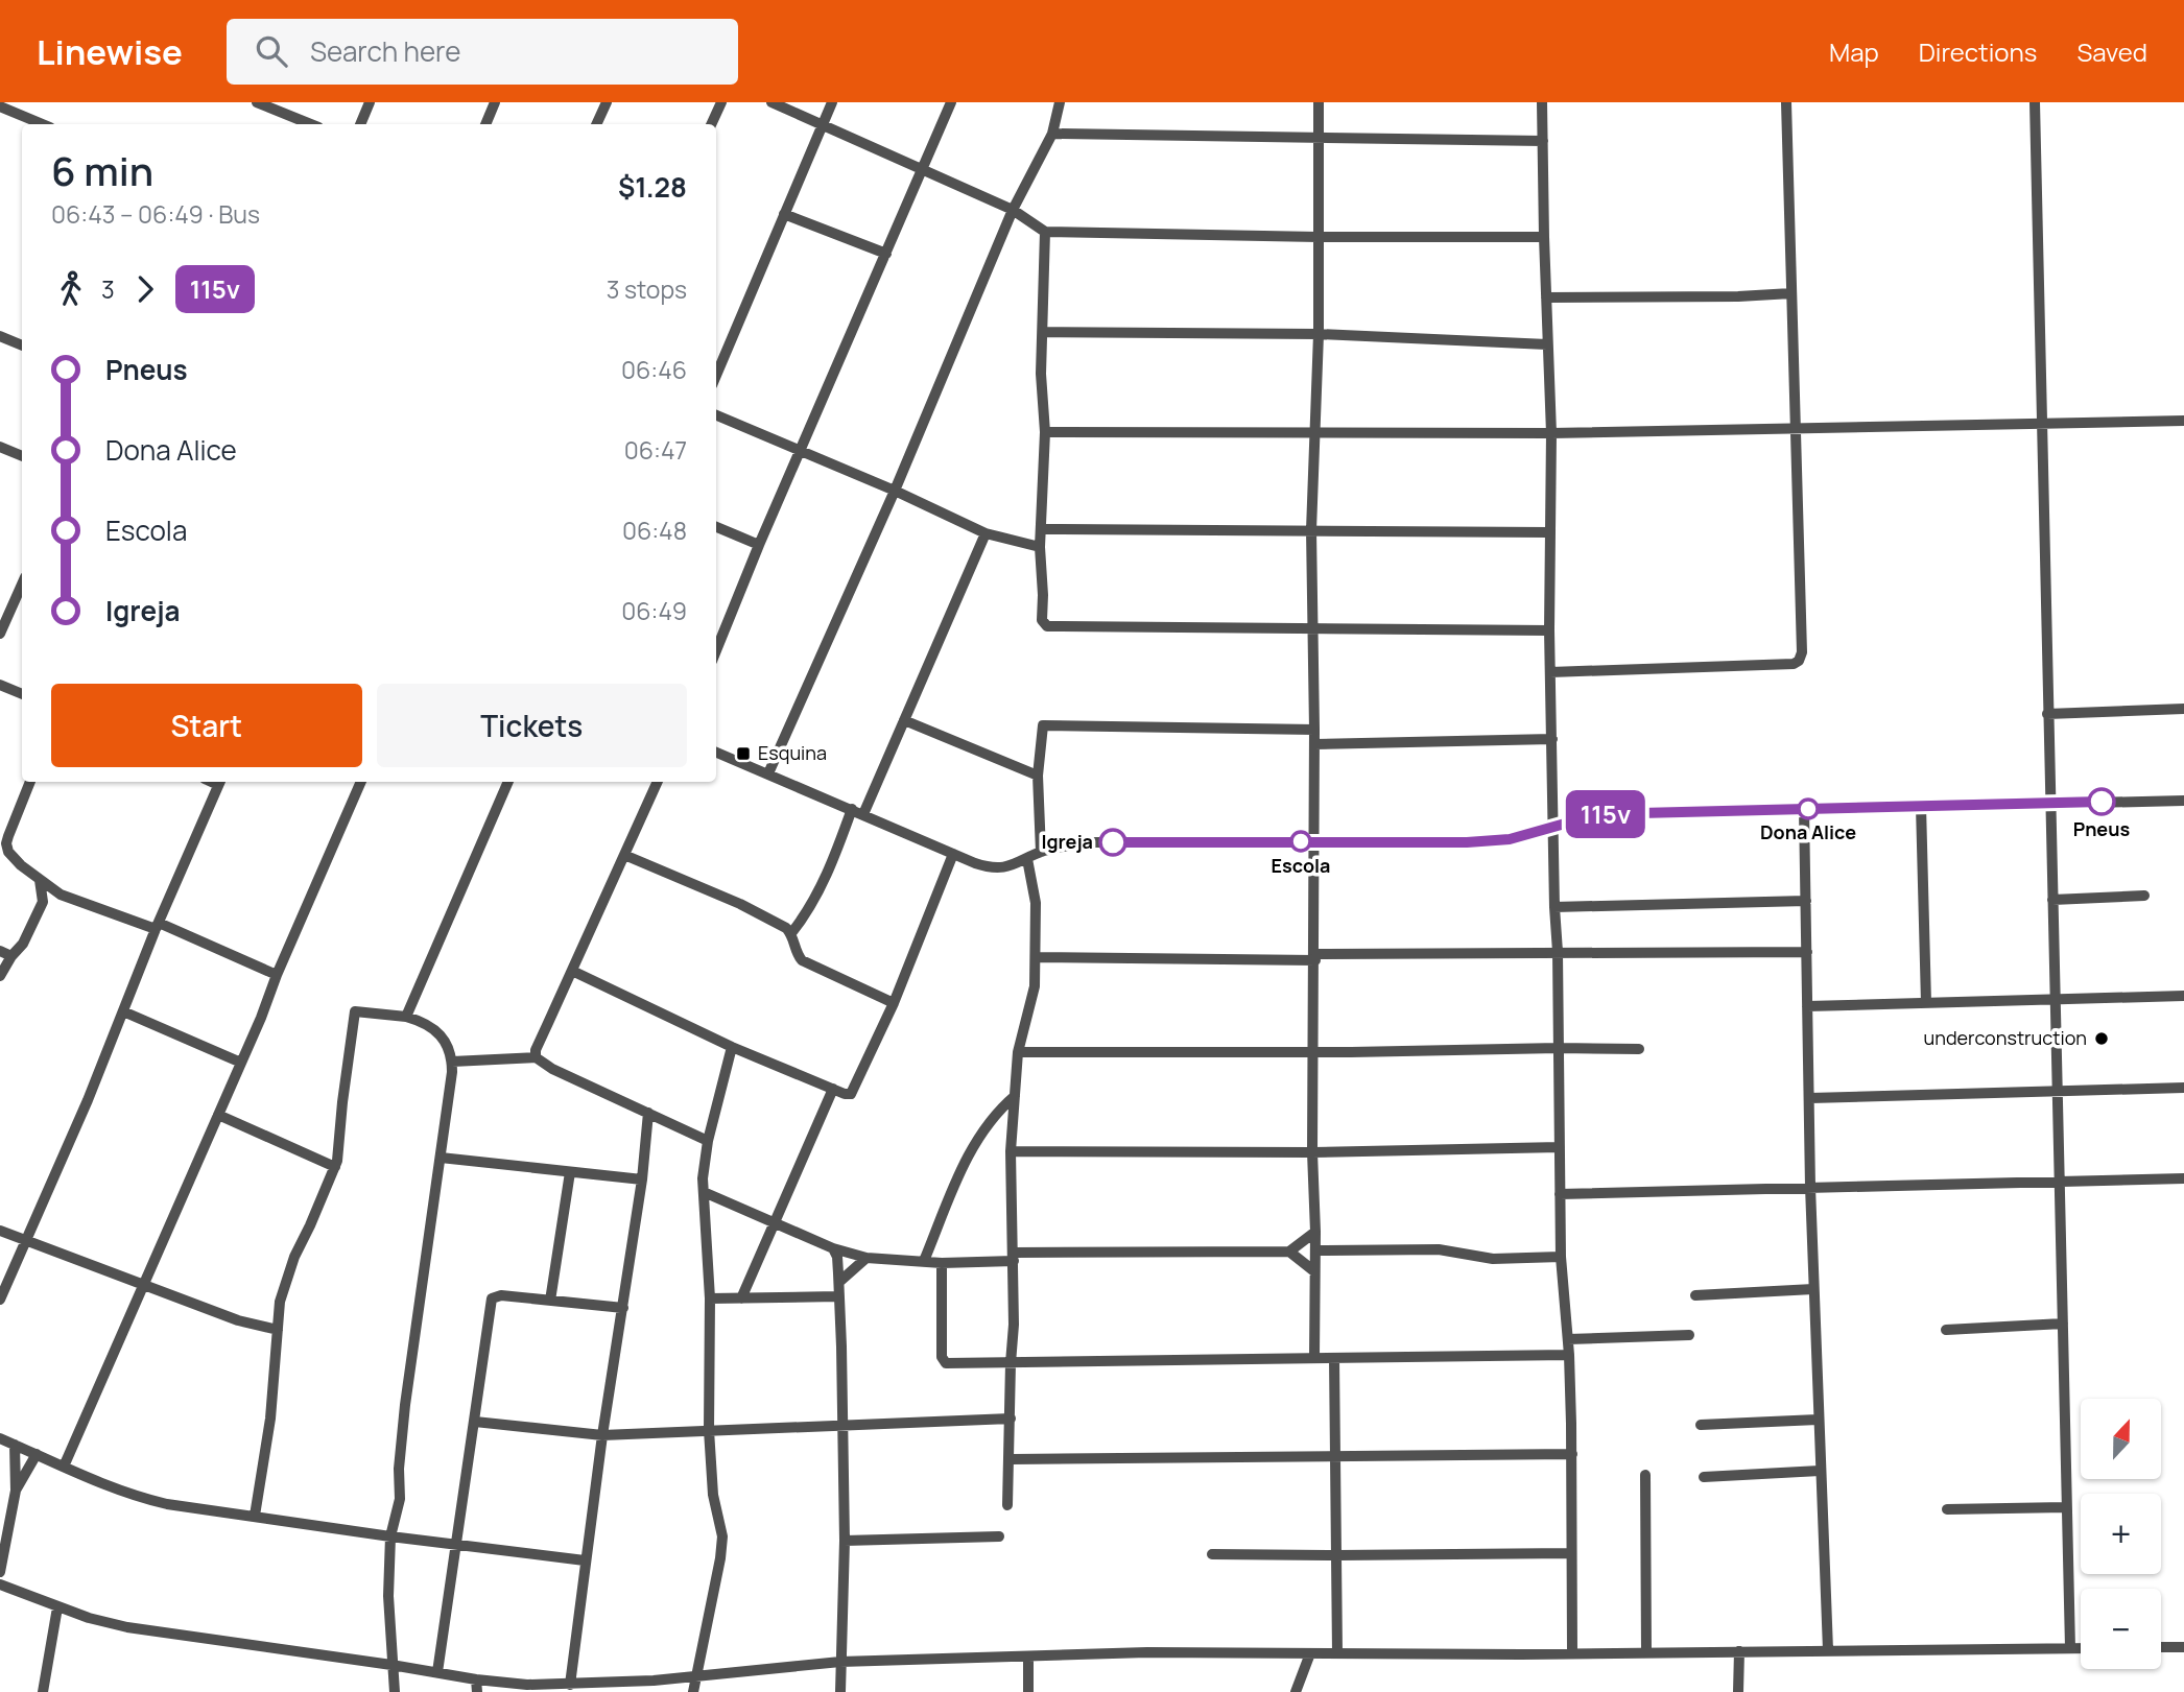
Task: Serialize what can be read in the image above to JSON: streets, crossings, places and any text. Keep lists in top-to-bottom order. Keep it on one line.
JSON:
{"places":{"transit":["Esquina"],"other":["Pneus","Dona Alice","Escola","Igreja","underconstruction"]},"lines":["bus line 115v"],"north":"top","page":{"header":"Linewise","search":"Search here","nav":["Map","Directions","Saved"],"on_map":"115v","heading":["6 min","06:43 – 06:49 · Bus","$1.28"],"legs":["3","115v","3 stops"],"list":[{"name":"Pneus","value":"06:46"},{"name":"Dona Alice","value":"06:47"},{"name":"Escola","value":"06:48"},{"name":"Igreja","value":"06:49"}],"buttons":["Start","Tickets"],"map_buttons":["+","−"]}}
